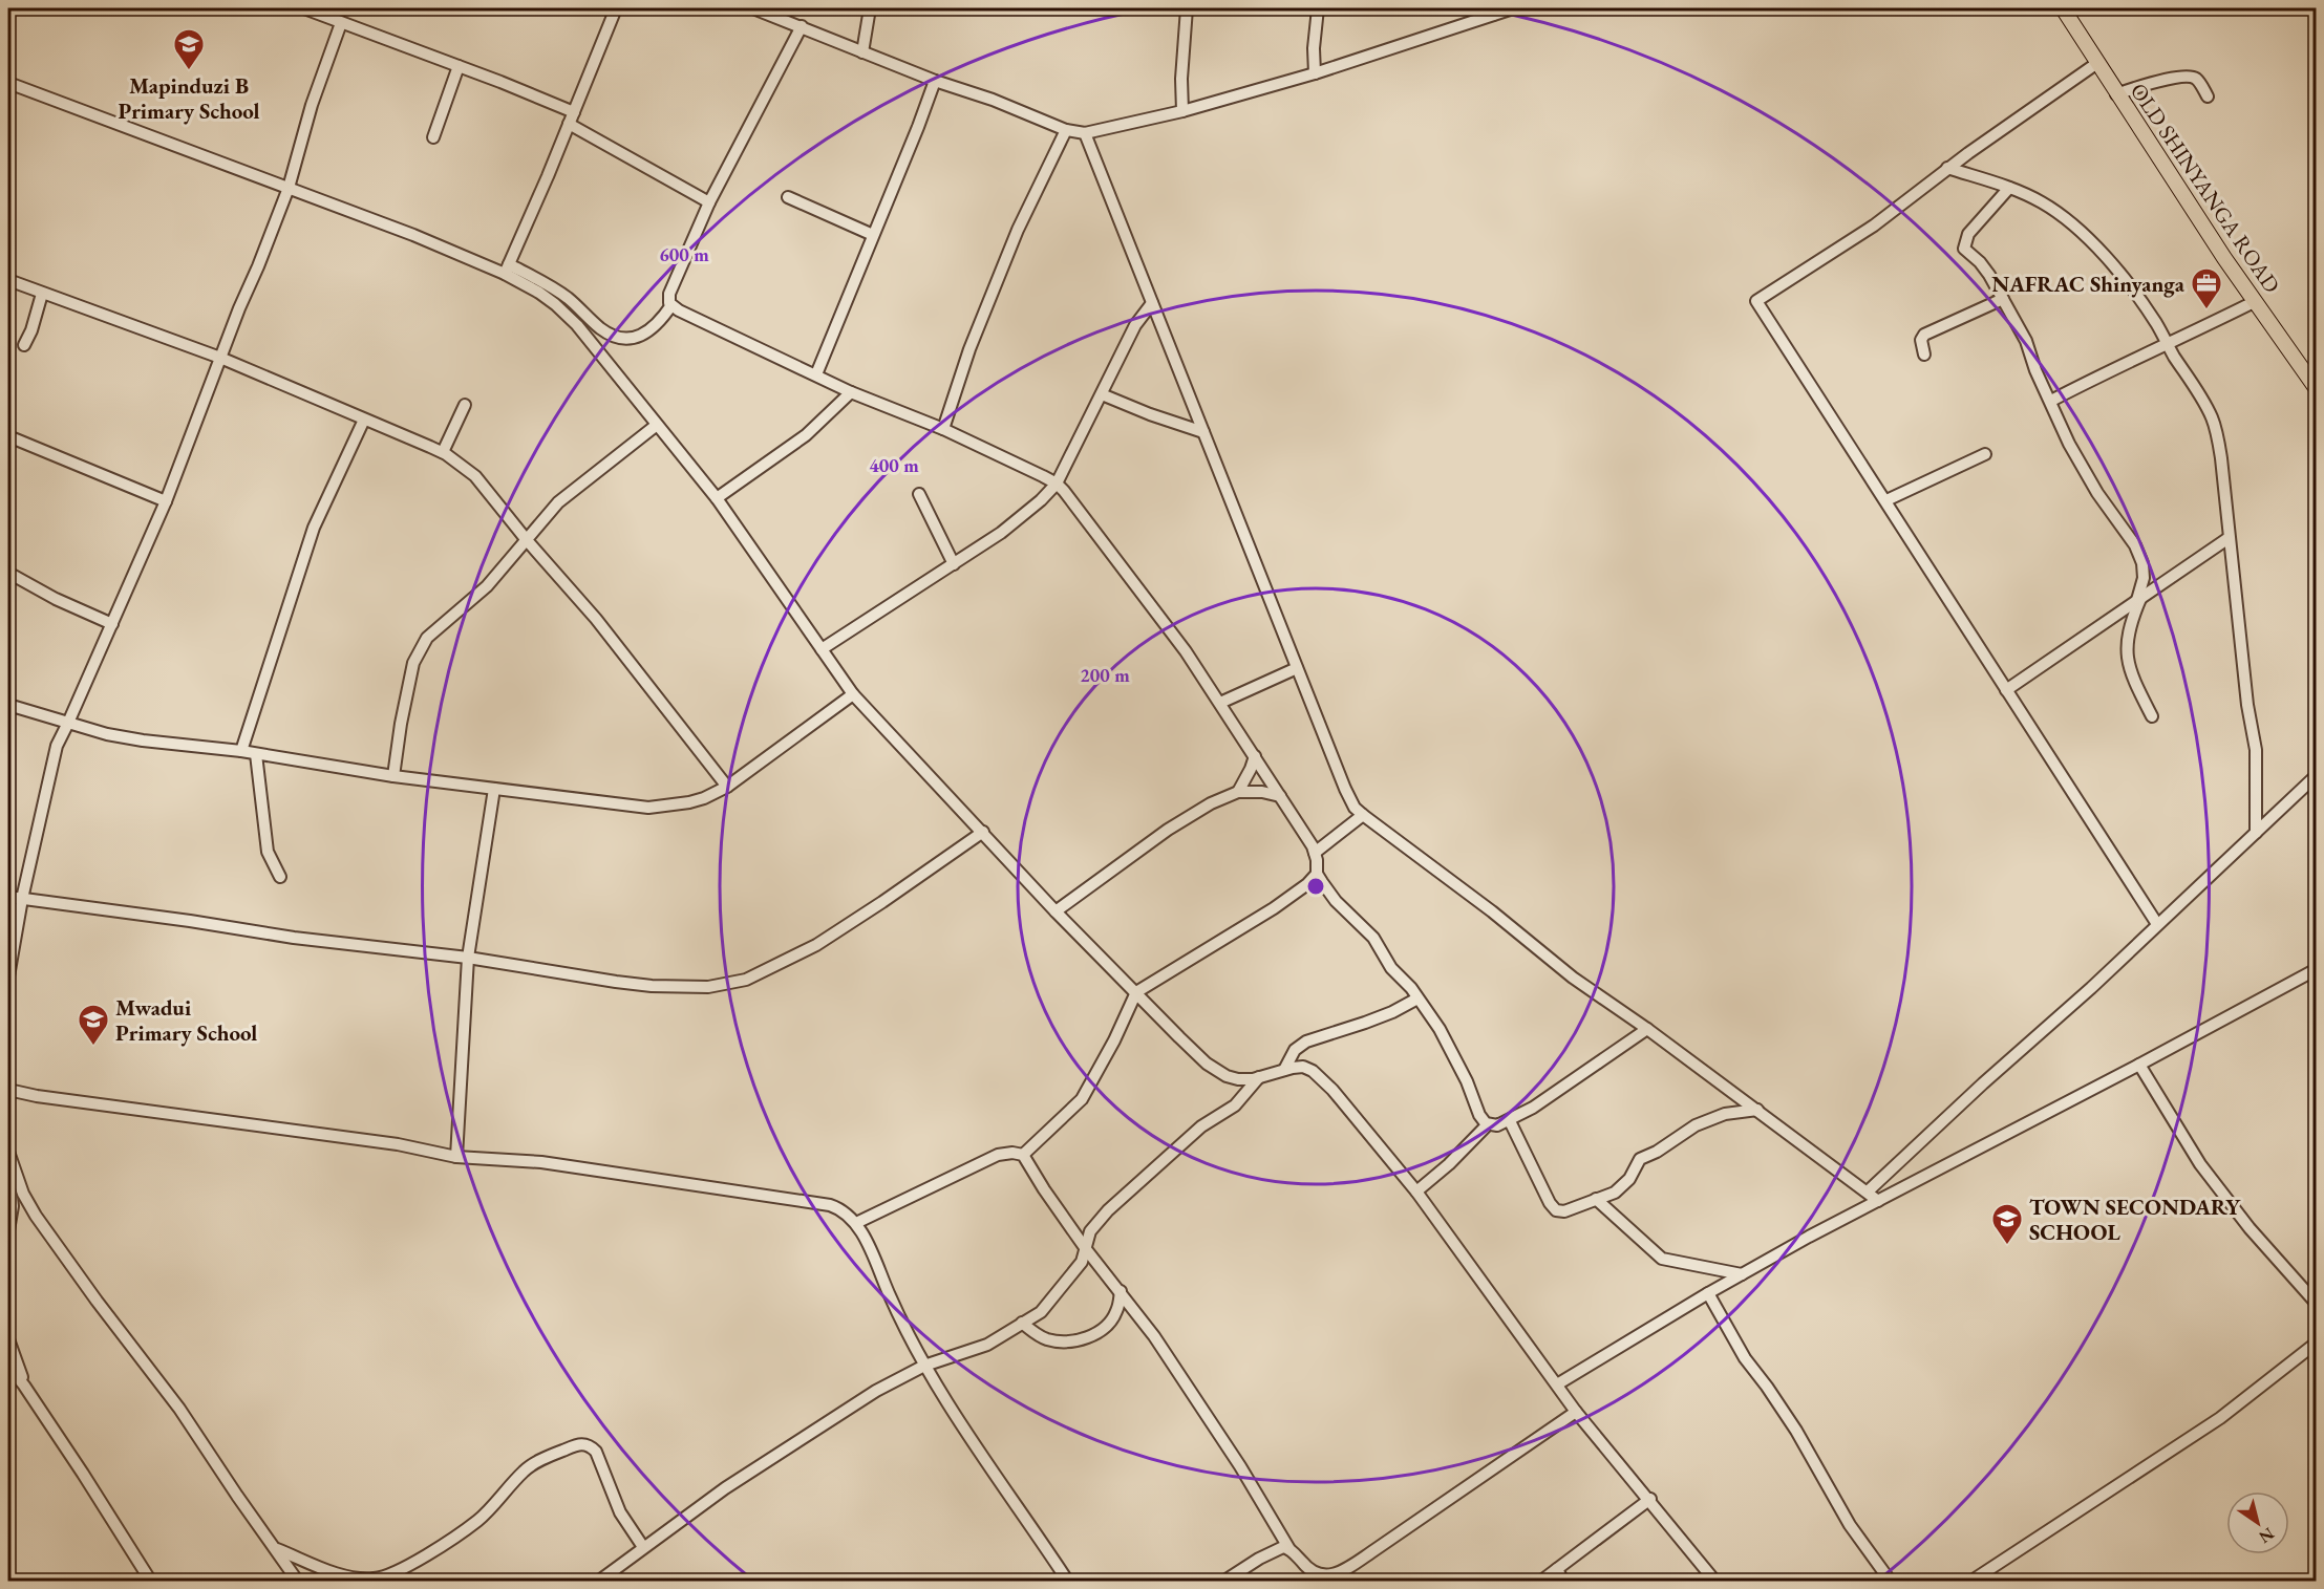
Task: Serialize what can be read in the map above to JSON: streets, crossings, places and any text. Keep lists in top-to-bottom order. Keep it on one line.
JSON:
{"streets":{"main road":["OLD SHINYANGA ROAD"]},"places":{"school or university":["Mapinduzi B Primary School","Mwadui Primary School","TOWN SECONDARY SCHOOL"],"office":["NAFRAC Shinyanga"]},"north":"bottom right","rings":["600 m","400 m","200 m"]}
